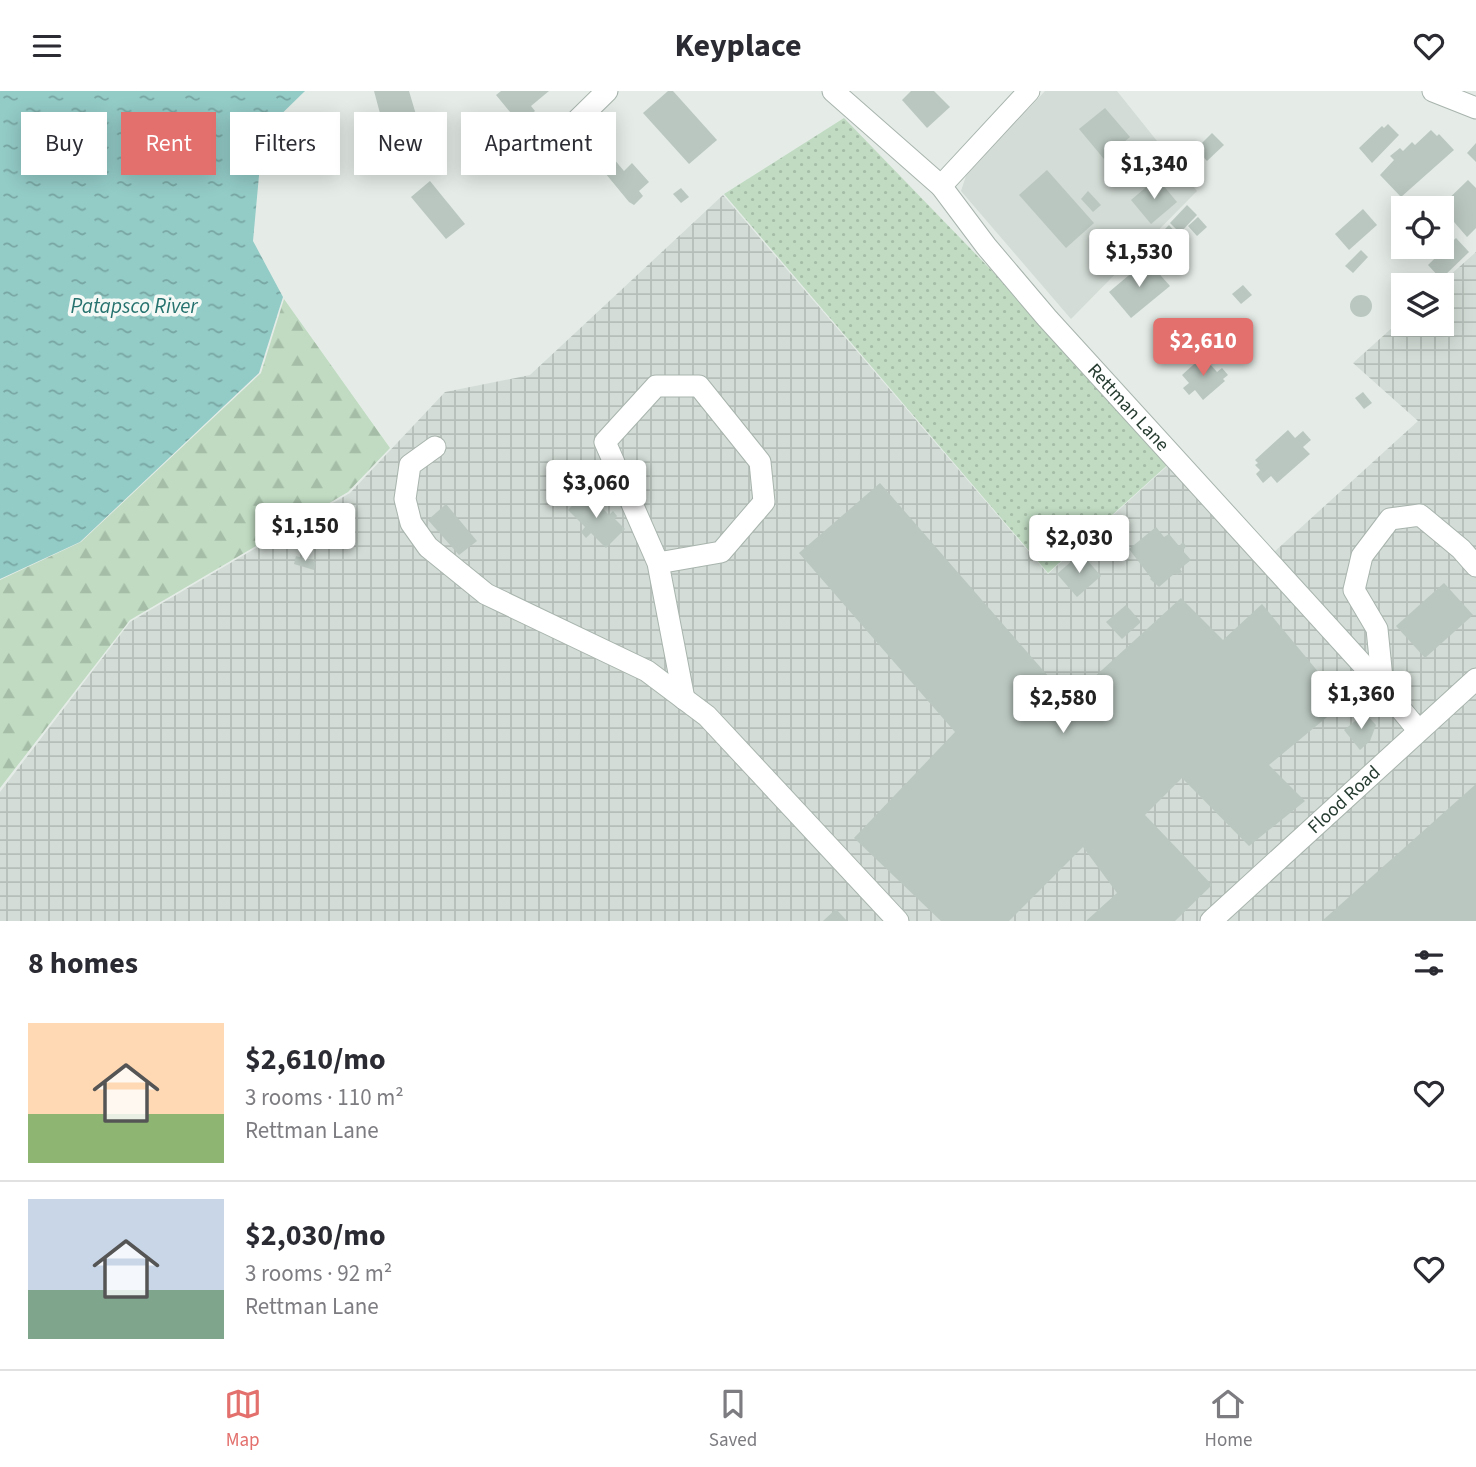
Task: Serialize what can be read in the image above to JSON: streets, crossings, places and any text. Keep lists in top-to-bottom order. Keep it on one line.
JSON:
{"streets":{"street":["Rettman Lane","Flood Road"]},"crossings":[["Rettman Lane","Flood Road"]],"water":["Patapsco River"],"page":{"header":"Keyplace","chip":["Buy","Rent","Filters","New","Apartment"],"price":["$1,340","$1,530","$2,610","$3,060","$1,150","$2,030","$1,360","$2,580"],"heading":"8 homes","list":[{"name":"$2,610/mo","note":"3 rooms · 110 m² · Rettman Lane"},{"name":"$2,030/mo","note":"3 rooms · 92 m² · Rettman Lane"}],"tabs":["Map","Saved","Home"]}}
